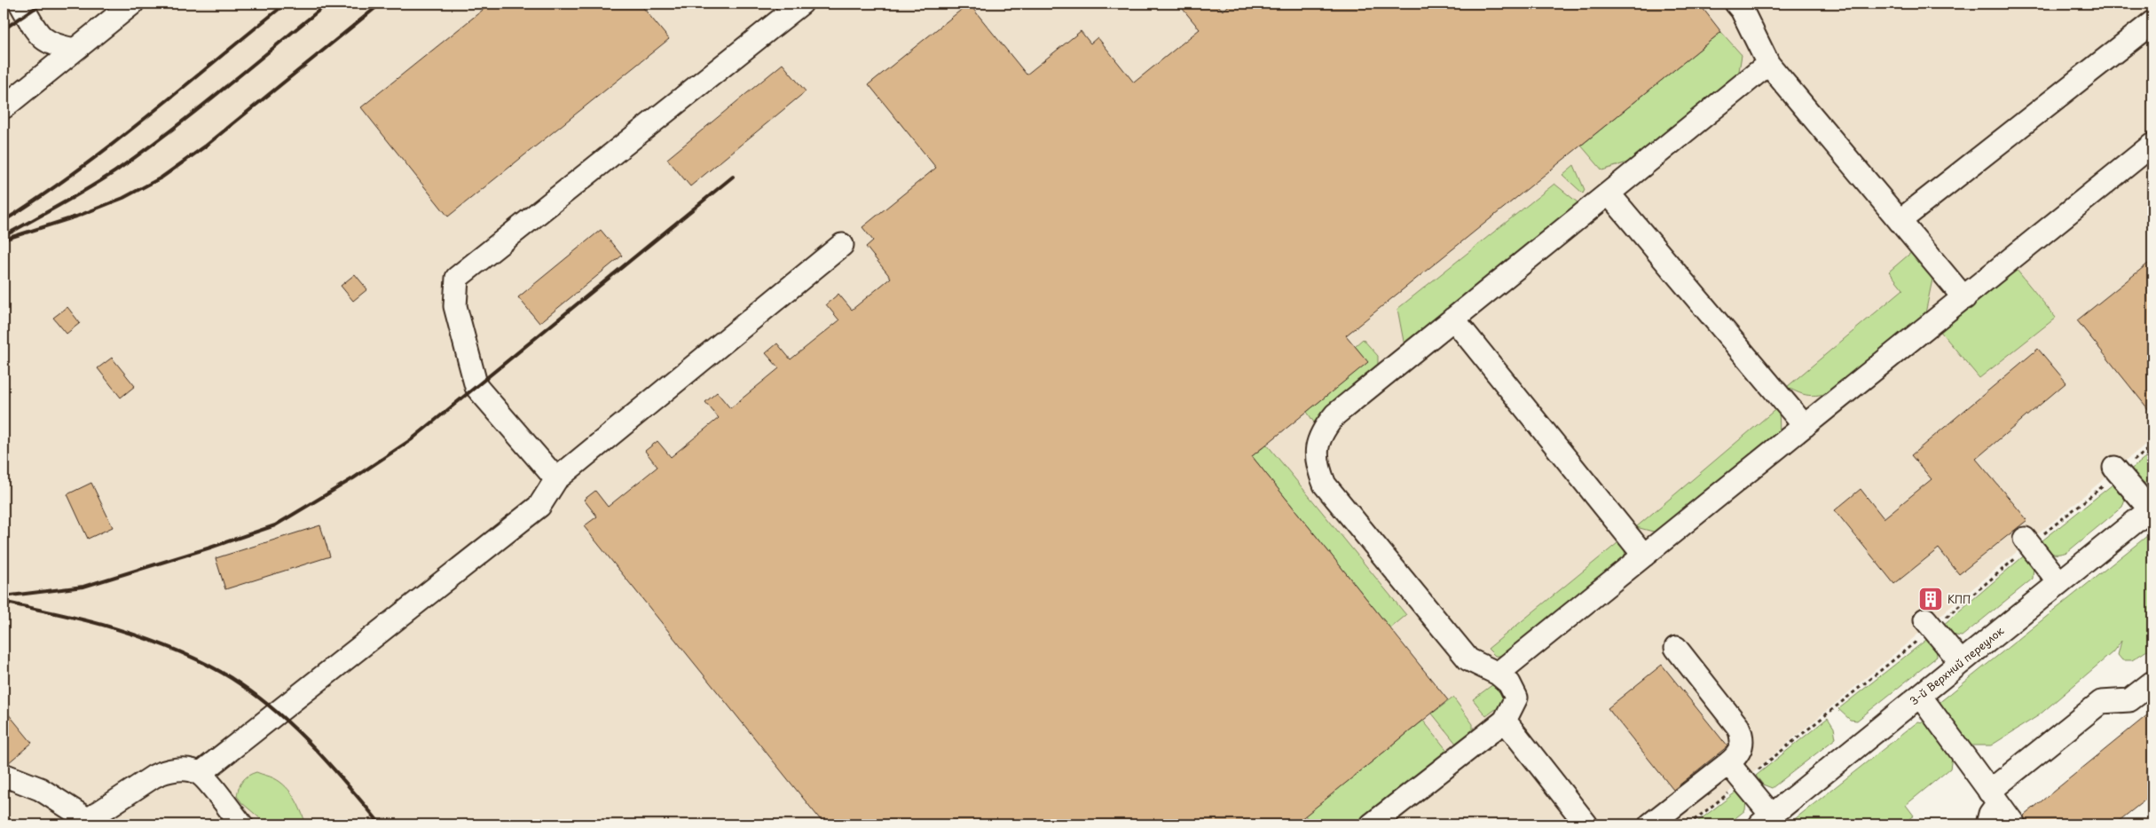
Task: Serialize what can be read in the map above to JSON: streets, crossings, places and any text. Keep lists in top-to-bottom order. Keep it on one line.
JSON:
{"streets":{"street":["3-й Верхний переулок"]},"places":{"building":["КПП"]}}
